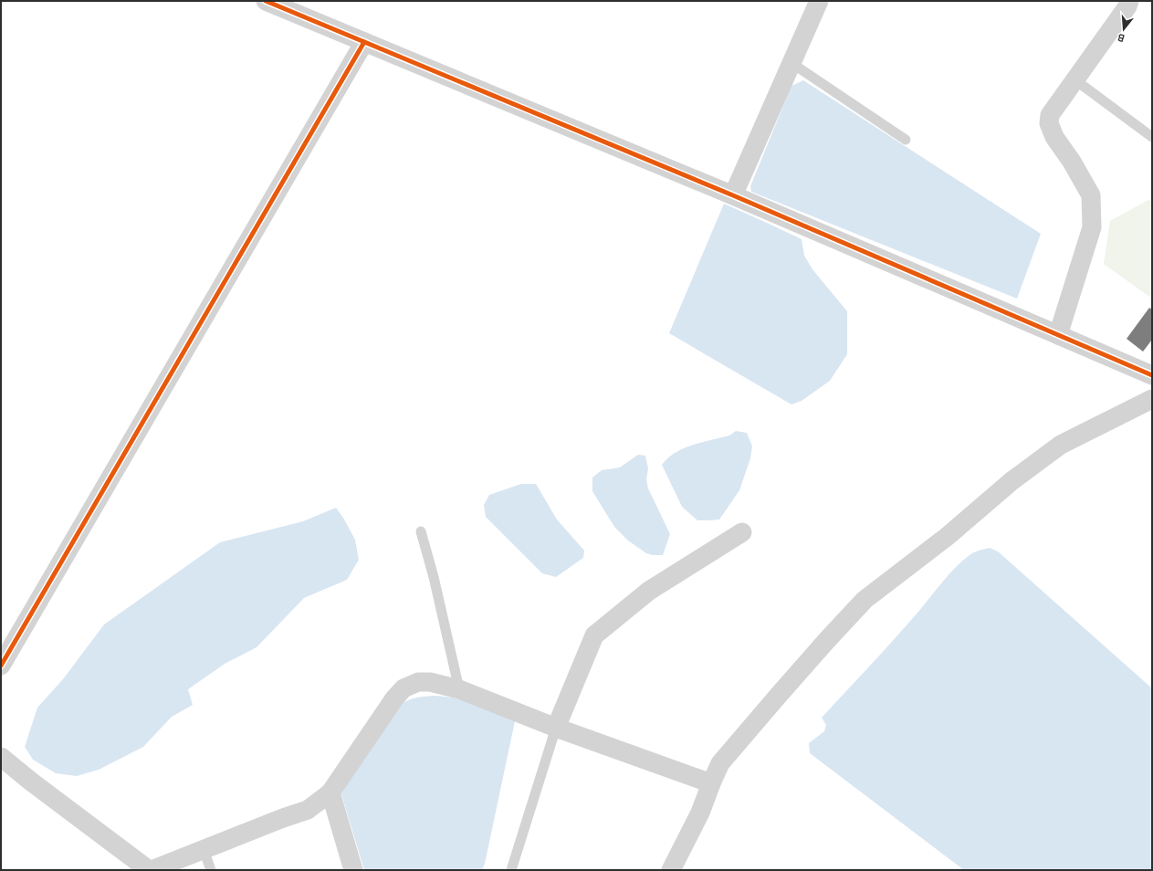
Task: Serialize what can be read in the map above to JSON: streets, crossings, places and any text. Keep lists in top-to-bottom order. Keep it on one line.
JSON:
{"north":"bottom"}
